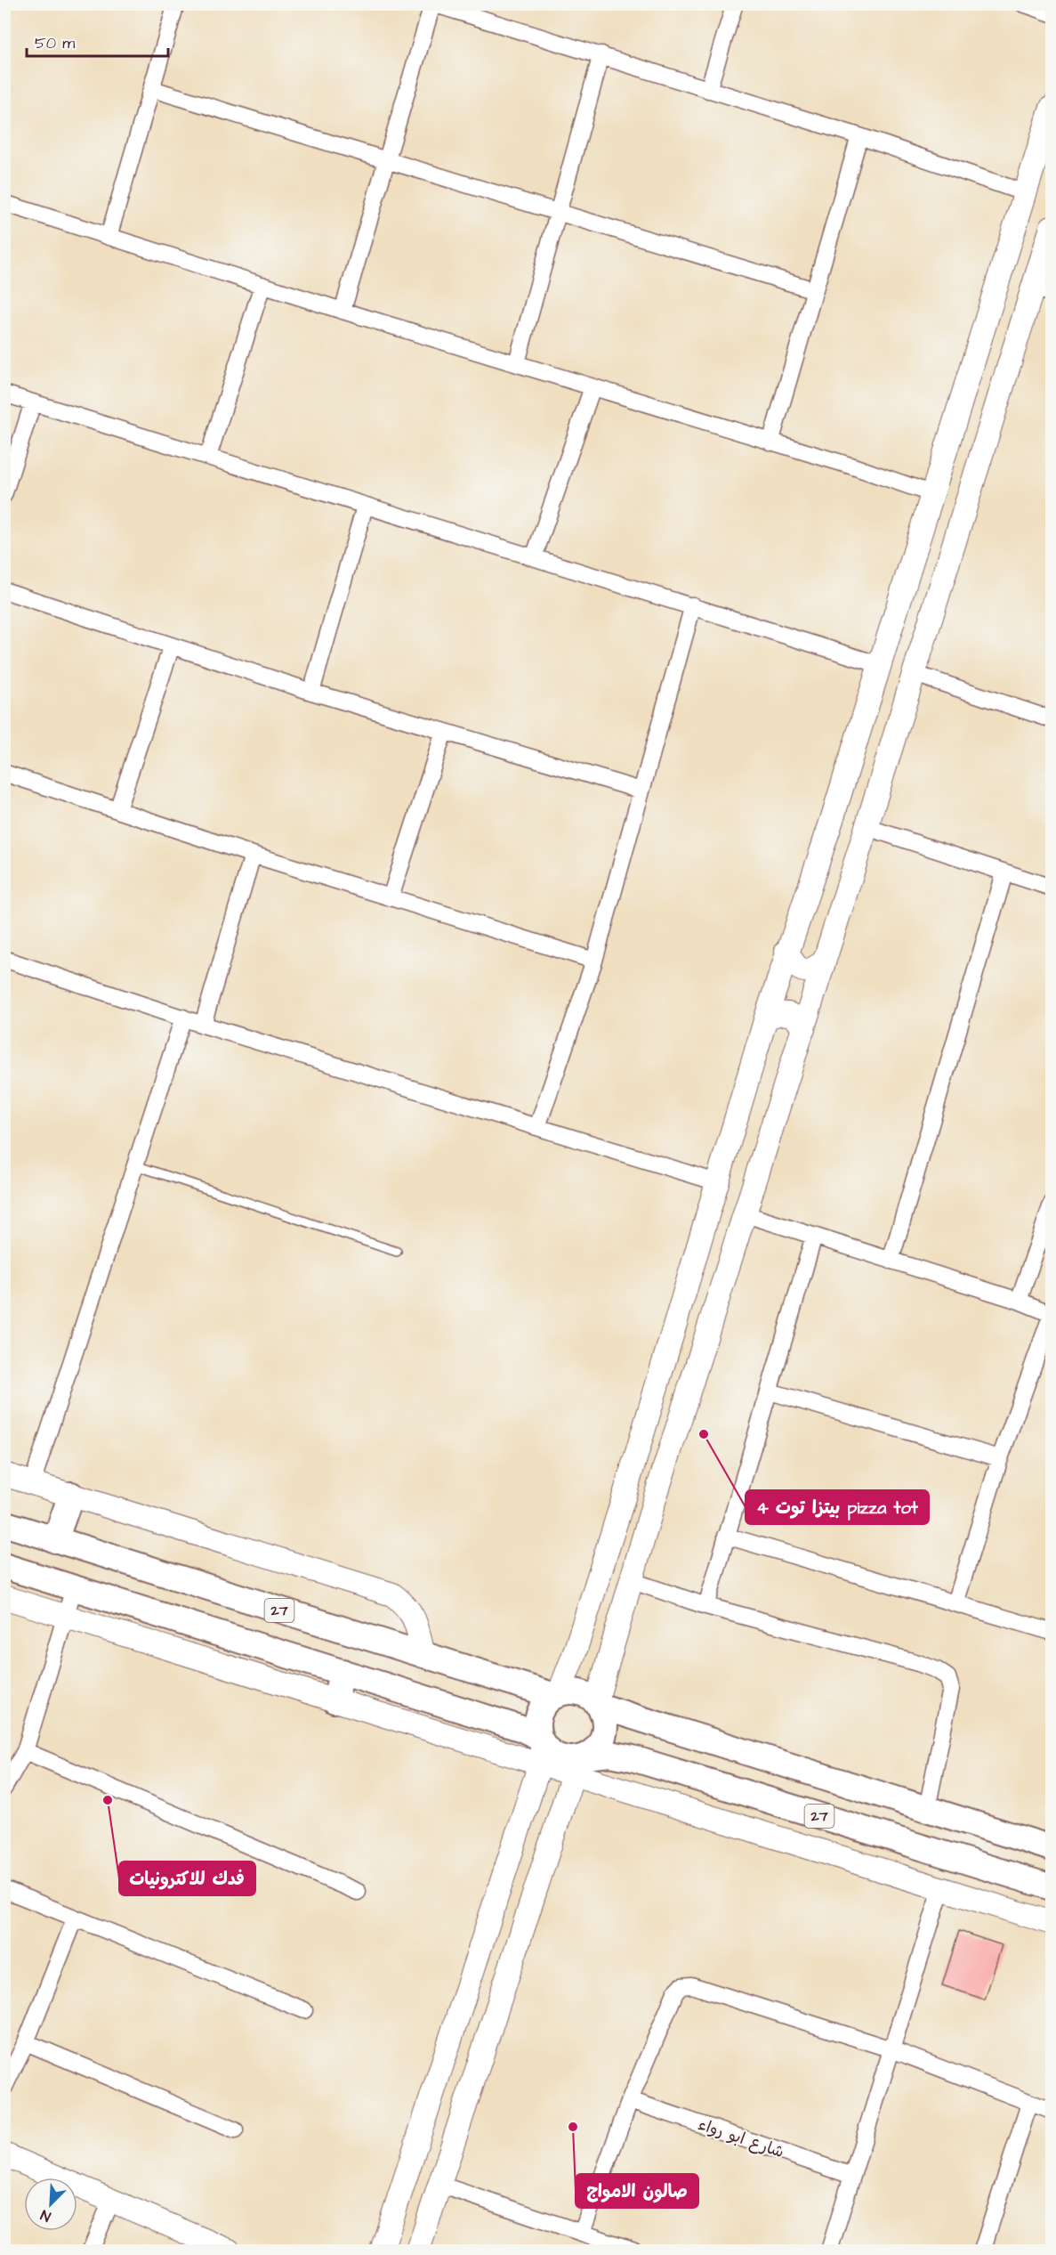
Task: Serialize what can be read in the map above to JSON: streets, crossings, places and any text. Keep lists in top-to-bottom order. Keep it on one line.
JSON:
{"streets":{"main road":["27"],"street":["شارع ابو رواء"]},"places":["بيتزا توت 4 pizza tot","فدك للاكترونيات","صالون الامواج"],"scale_bar":"50 m","north":"bottom left"}
